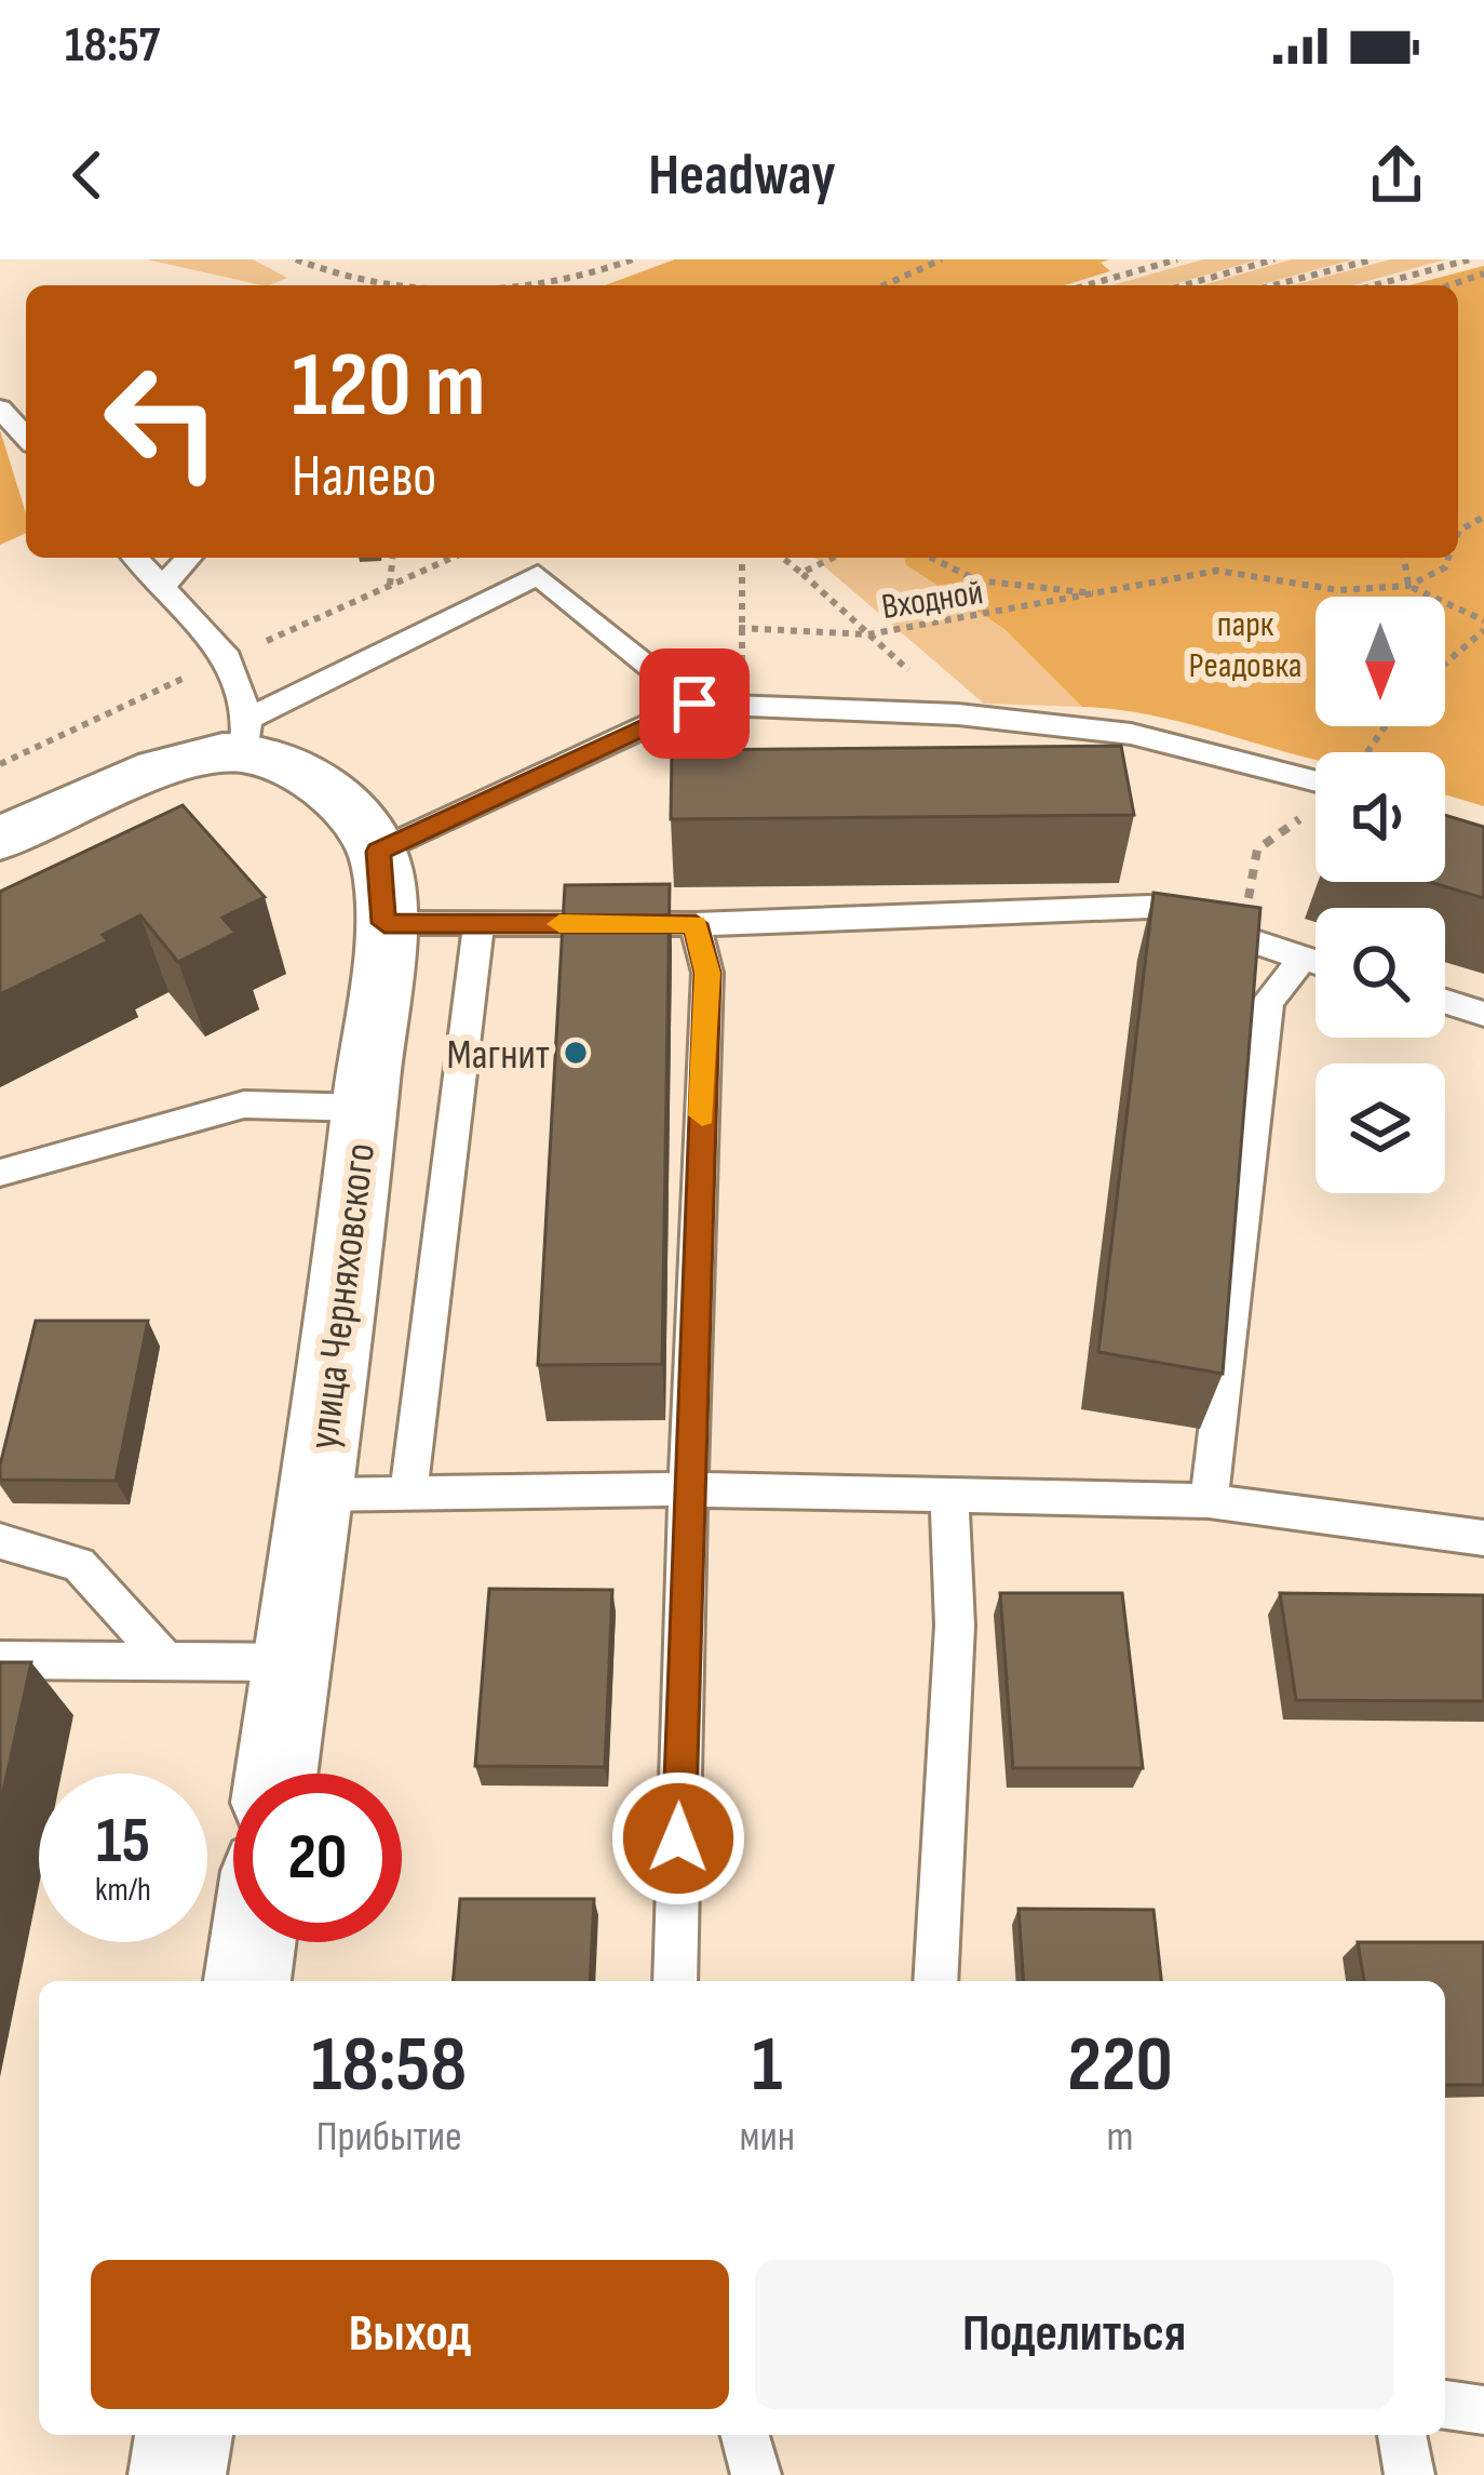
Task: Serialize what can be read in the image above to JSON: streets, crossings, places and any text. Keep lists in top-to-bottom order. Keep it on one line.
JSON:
{"streets":{"street":["улица Черняховского"],"path":["Входной"]},"parks":["парк Реадовка"],"places":["Магнит"],"north":"bottom","page":{"status":"18:57","header":"Headway","turn":["120 m","Налево"],"speed":"15 km/h","limit":"20","eta":["18:58","Прибытие","1","мин","220","m"],"buttons":["Выход","Поделиться"]}}
